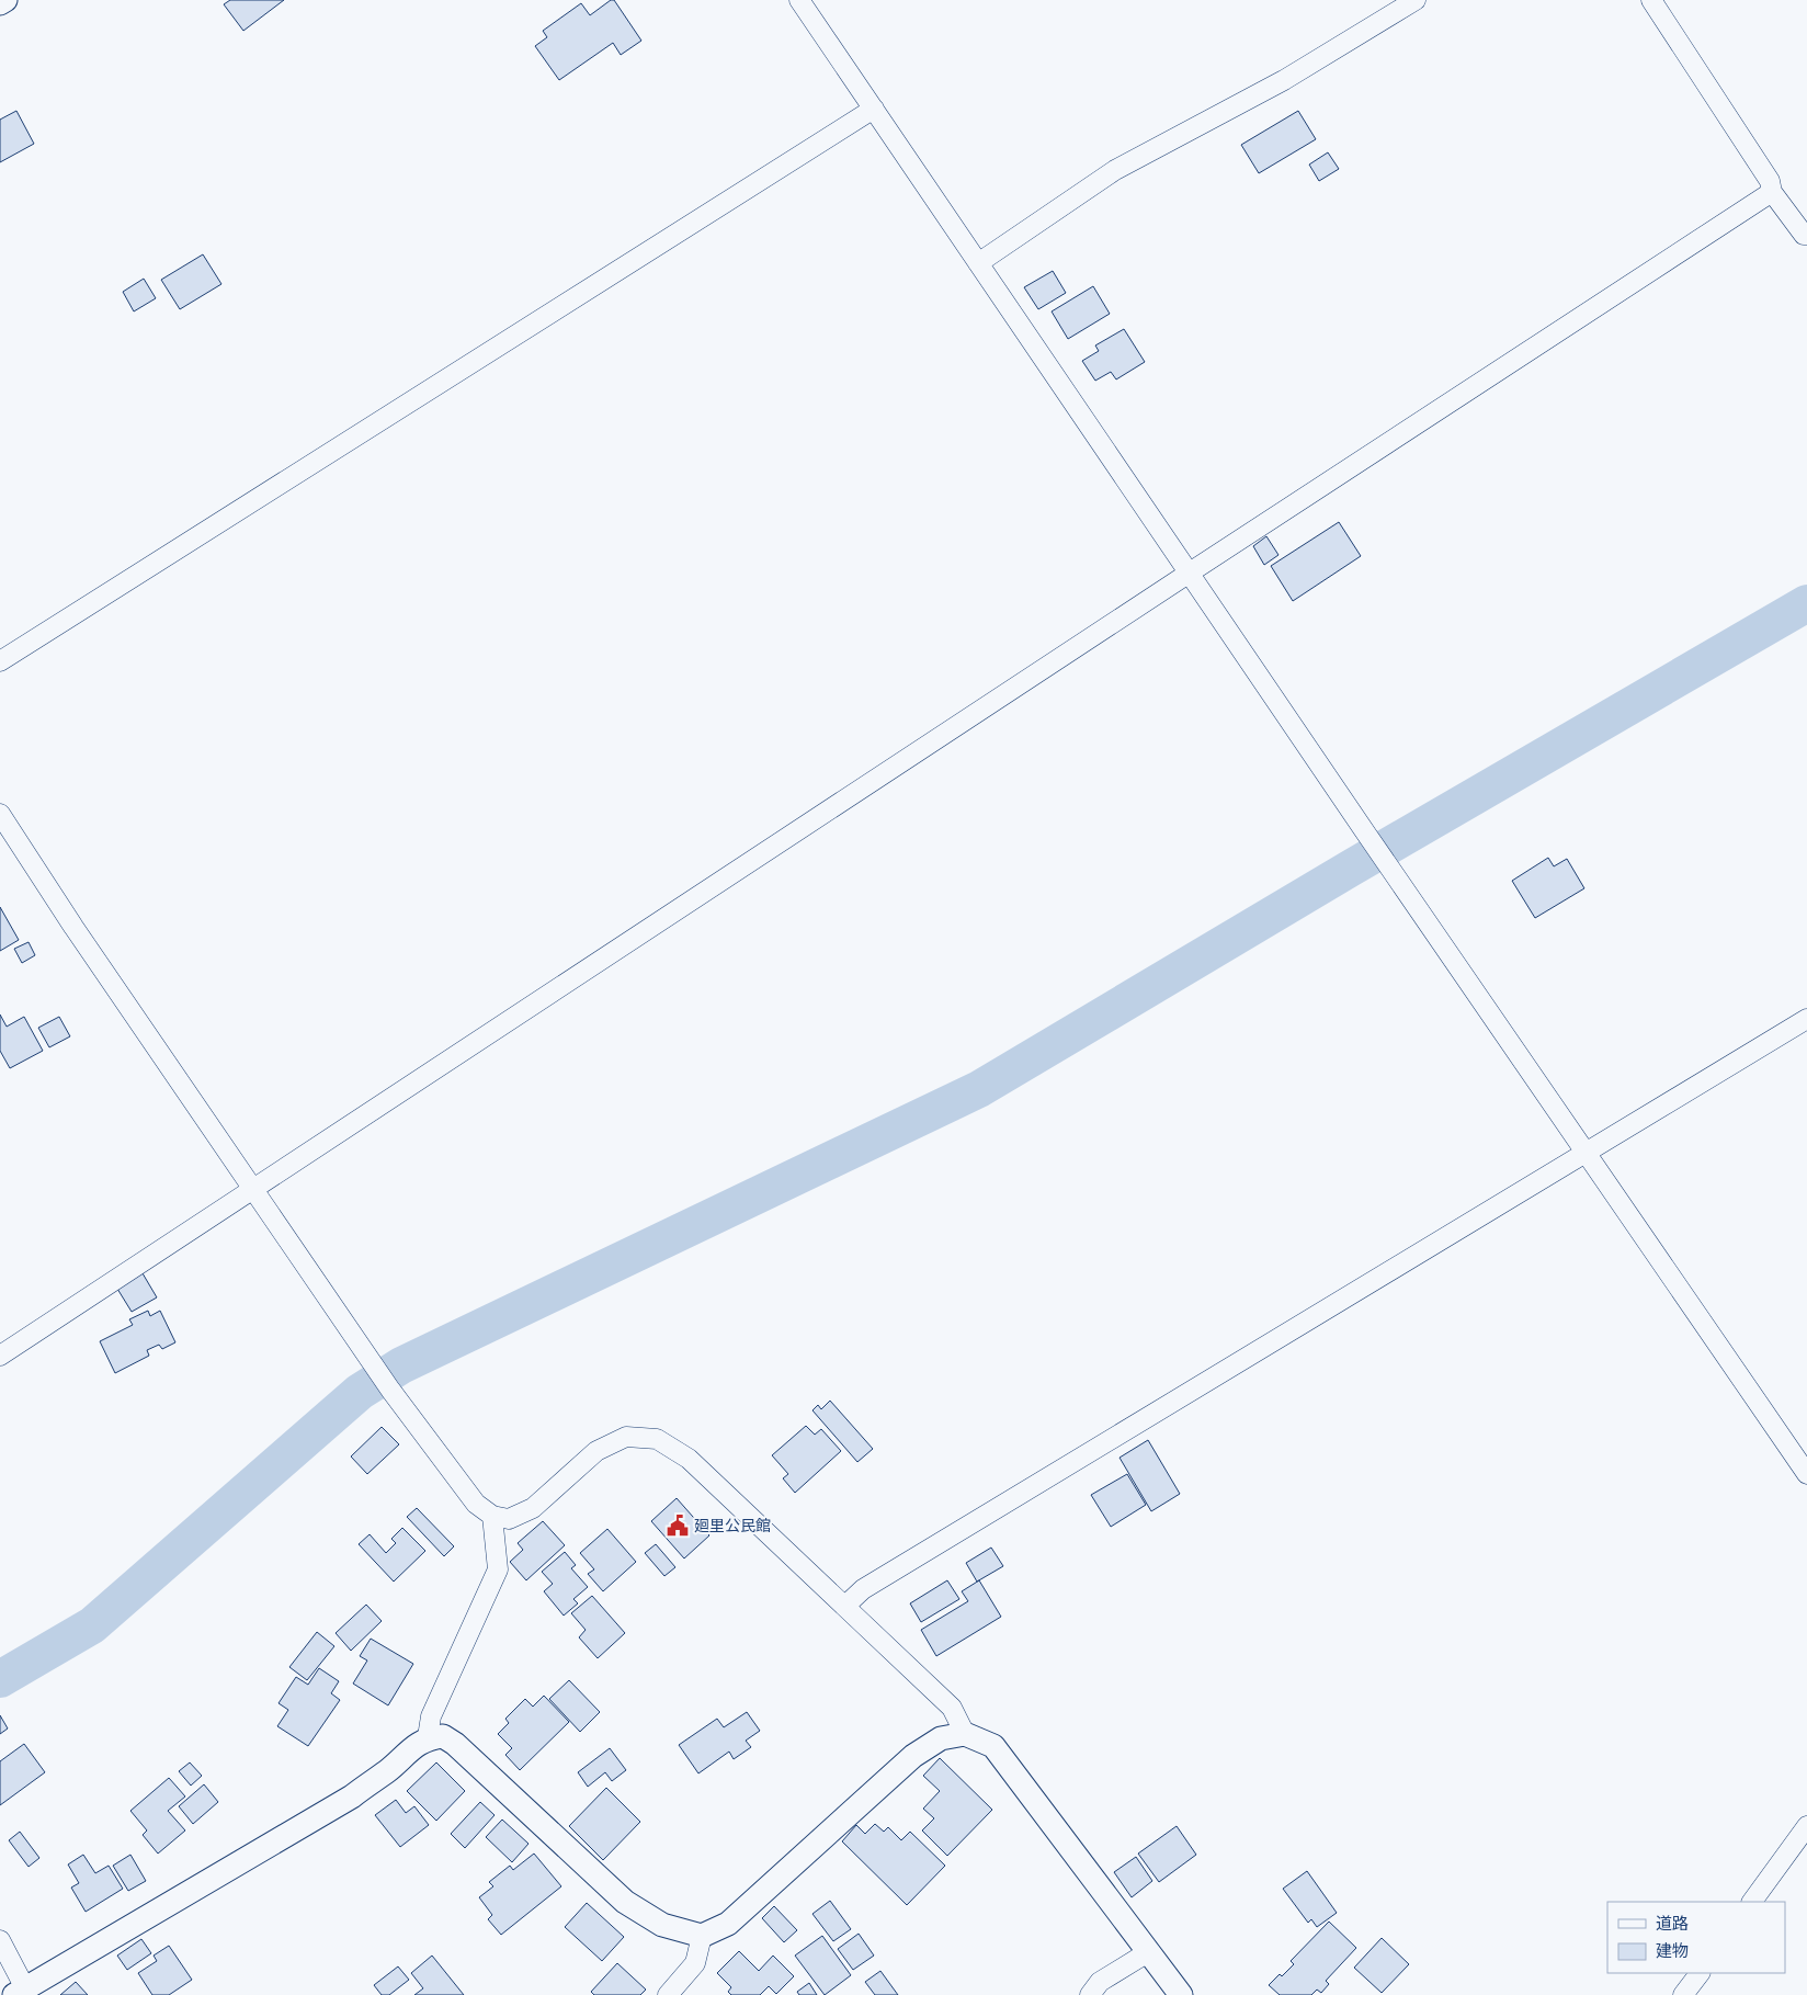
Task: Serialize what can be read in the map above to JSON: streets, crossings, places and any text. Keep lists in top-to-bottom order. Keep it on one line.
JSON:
{"places":{"public building":["廻里公民館"]},"legend":["道路","建物"]}
